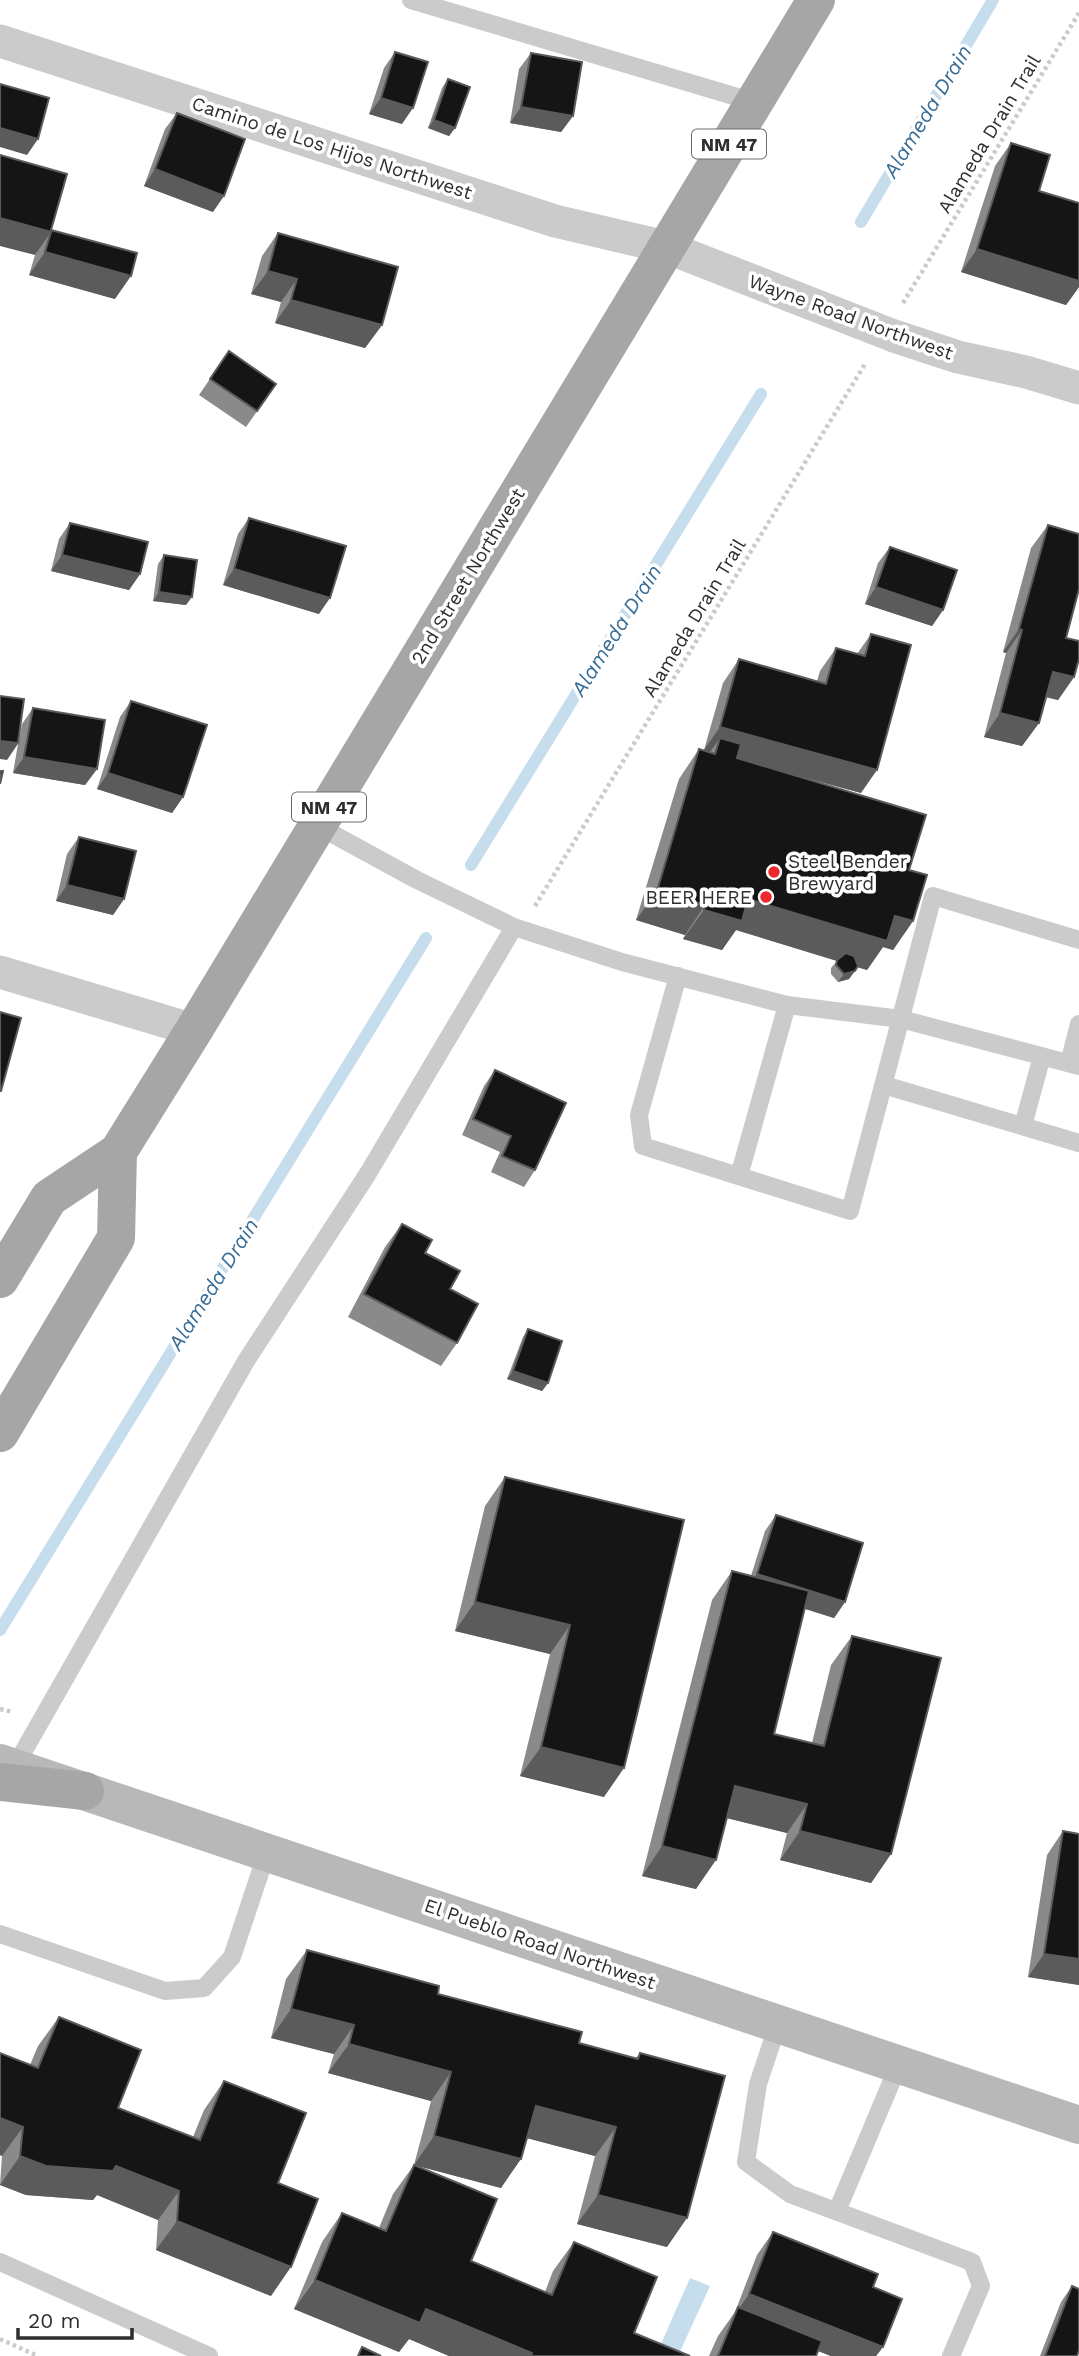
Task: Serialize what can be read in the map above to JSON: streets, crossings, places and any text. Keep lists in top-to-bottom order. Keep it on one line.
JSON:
{"streets":{"main road":["NM 47","2nd Street Northwest"],"street":["Camino de Los Hijos Northwest","Wayne Road Northwest","El Pueblo Road Northwest"],"path":["Alameda Drain Trail"]},"crossings":[["Camino de Los Hijos Northwest","Wayne Road Northwest"],["Camino de Los Hijos Northwest","2nd Street Northwest"],["Wayne Road Northwest","2nd Street Northwest"]],"water":["Alameda Drain"],"places":["Steel Bender Brewyard","BEER HERE"],"scale_bar":"20 m"}
